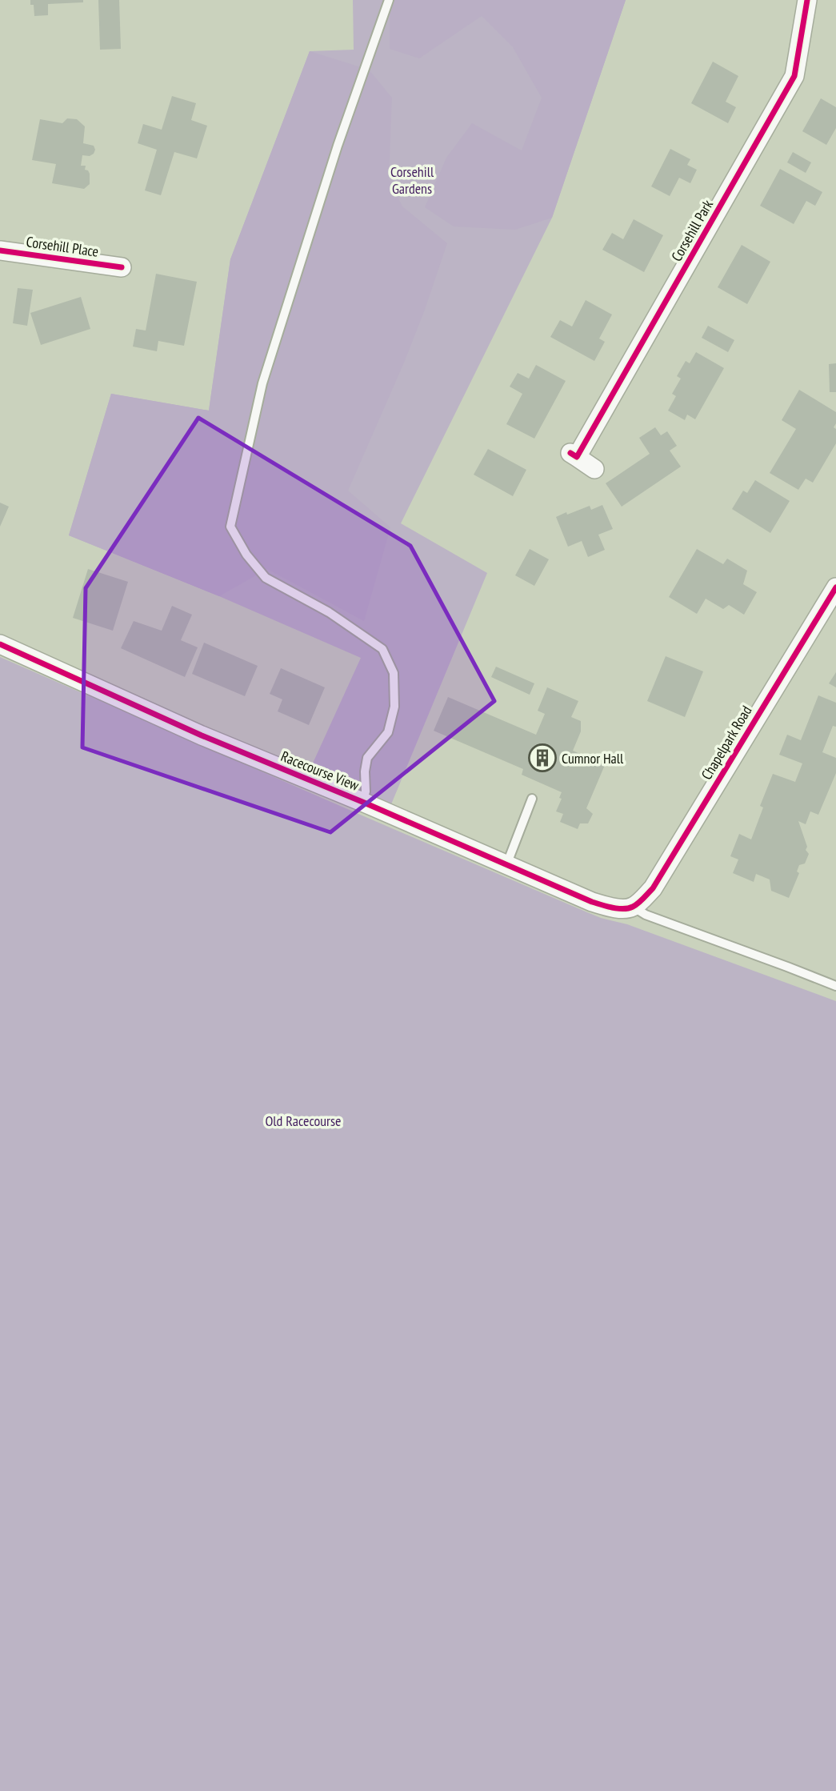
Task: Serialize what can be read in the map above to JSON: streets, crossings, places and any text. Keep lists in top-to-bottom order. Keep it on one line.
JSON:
{"streets":{"street":["Corsehill Park","Corsehill Place","Chapelpark Road","Racecourse View"]},"crossings":[["Chapelpark Road","Racecourse View"]],"parks":["Corsehill Gardens","Old Racecourse"],"places":{"building":["Cumnor Hall"]}}
